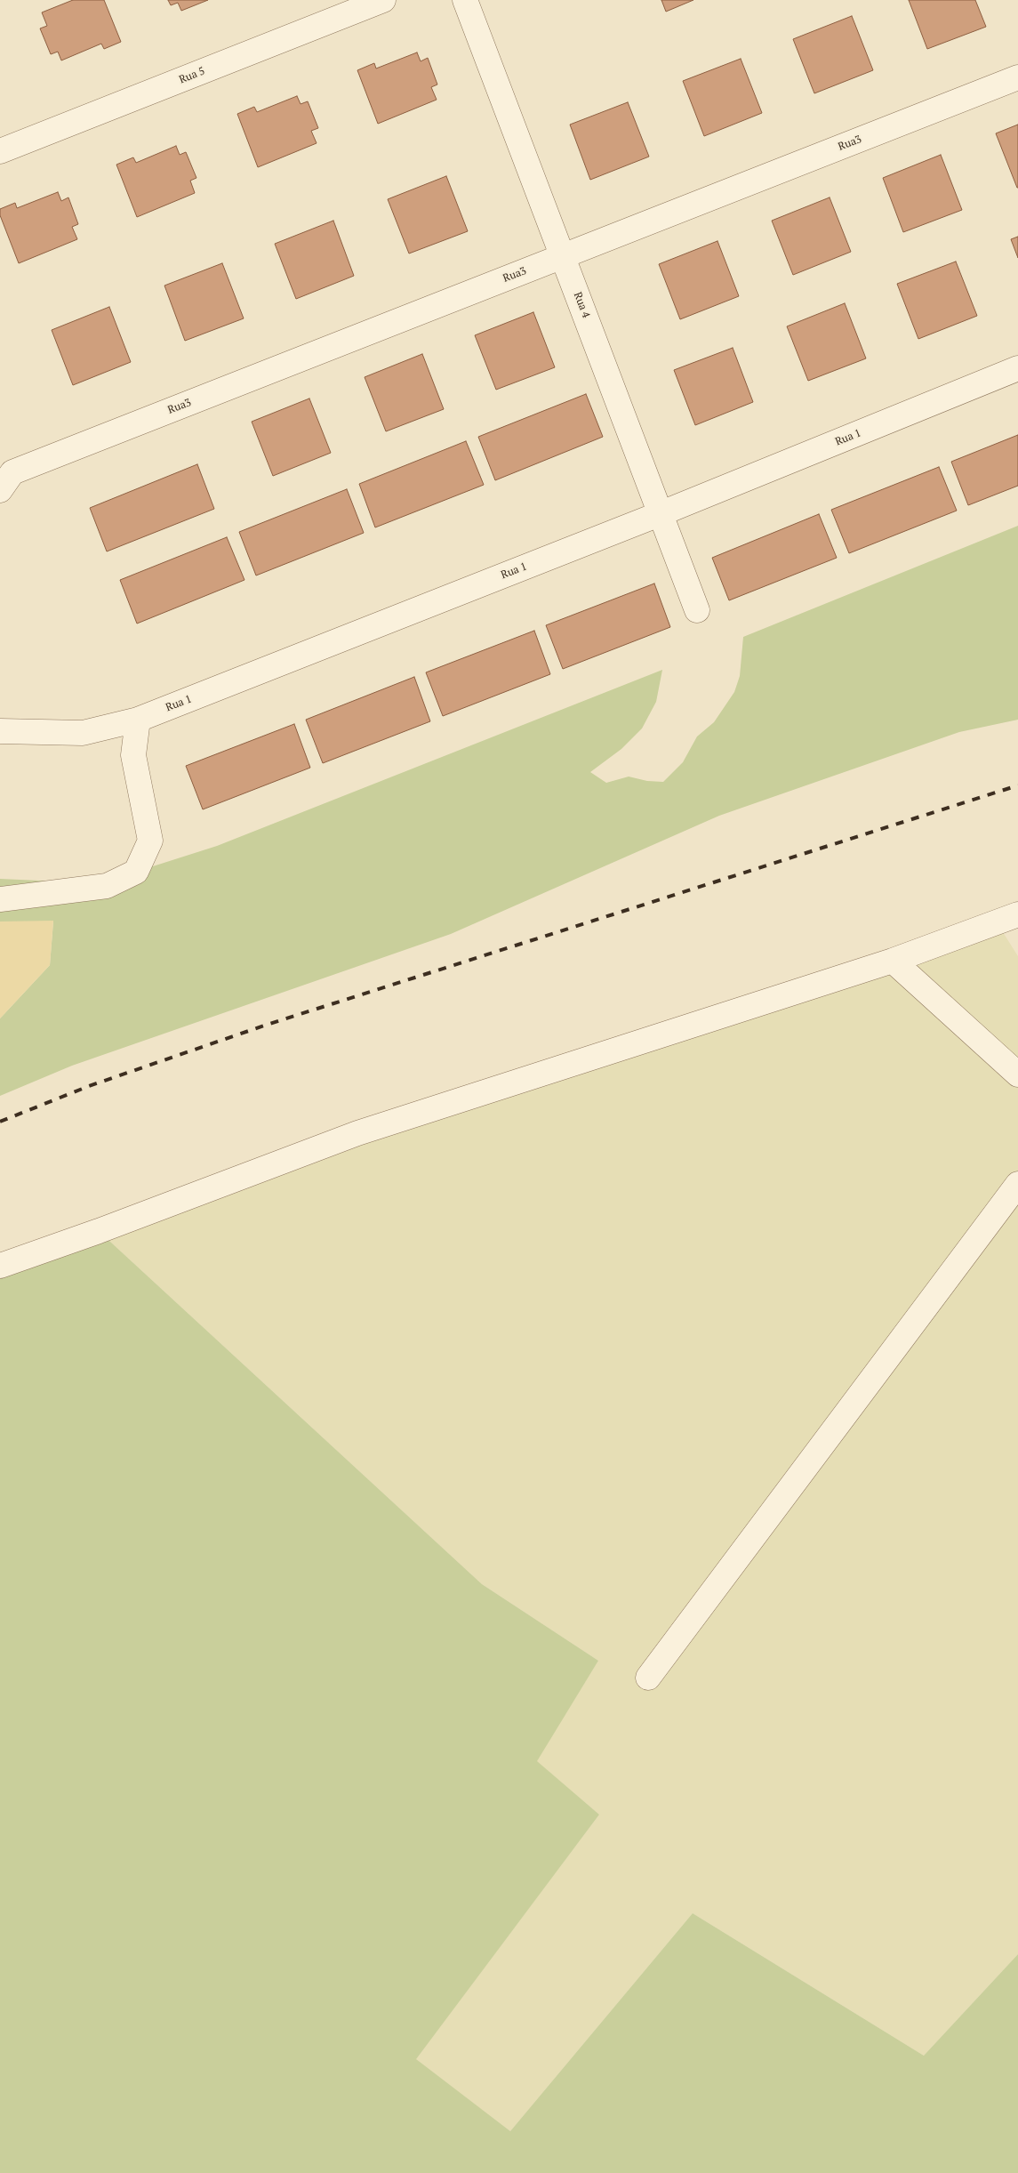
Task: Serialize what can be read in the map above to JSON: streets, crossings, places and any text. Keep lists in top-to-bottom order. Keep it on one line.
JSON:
{"streets":{"street":["Rua 5","Rua3","Rua 4","Rua 1"]},"crossings":[["Rua3","Rua 4"],["Rua 4","Rua 1"]]}
